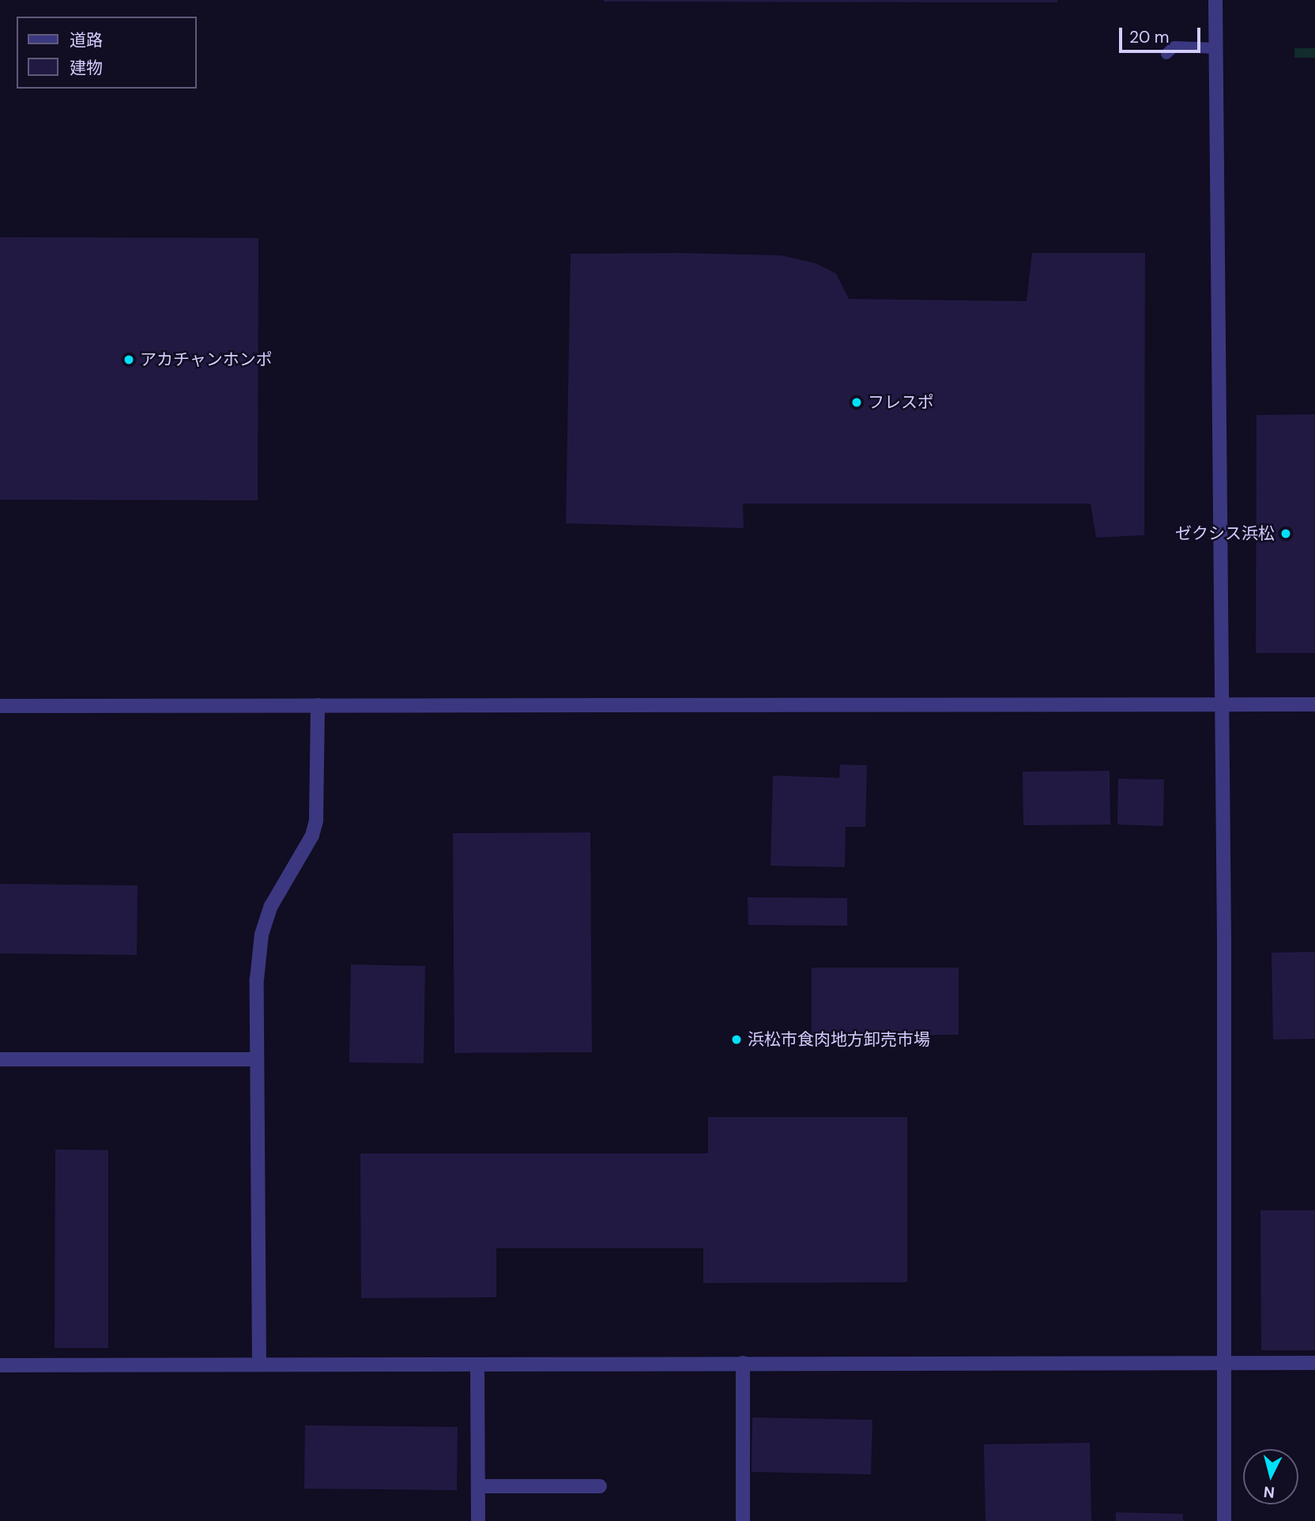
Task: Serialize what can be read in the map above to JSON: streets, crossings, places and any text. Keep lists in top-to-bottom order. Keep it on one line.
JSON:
{"places":["アカチャンホンポ","フレスポ","ゼクシス浜松","浜松市食肉地方卸売市場"],"legend":["道路","建物"],"scale_bar":"20 m","north":"bottom"}
